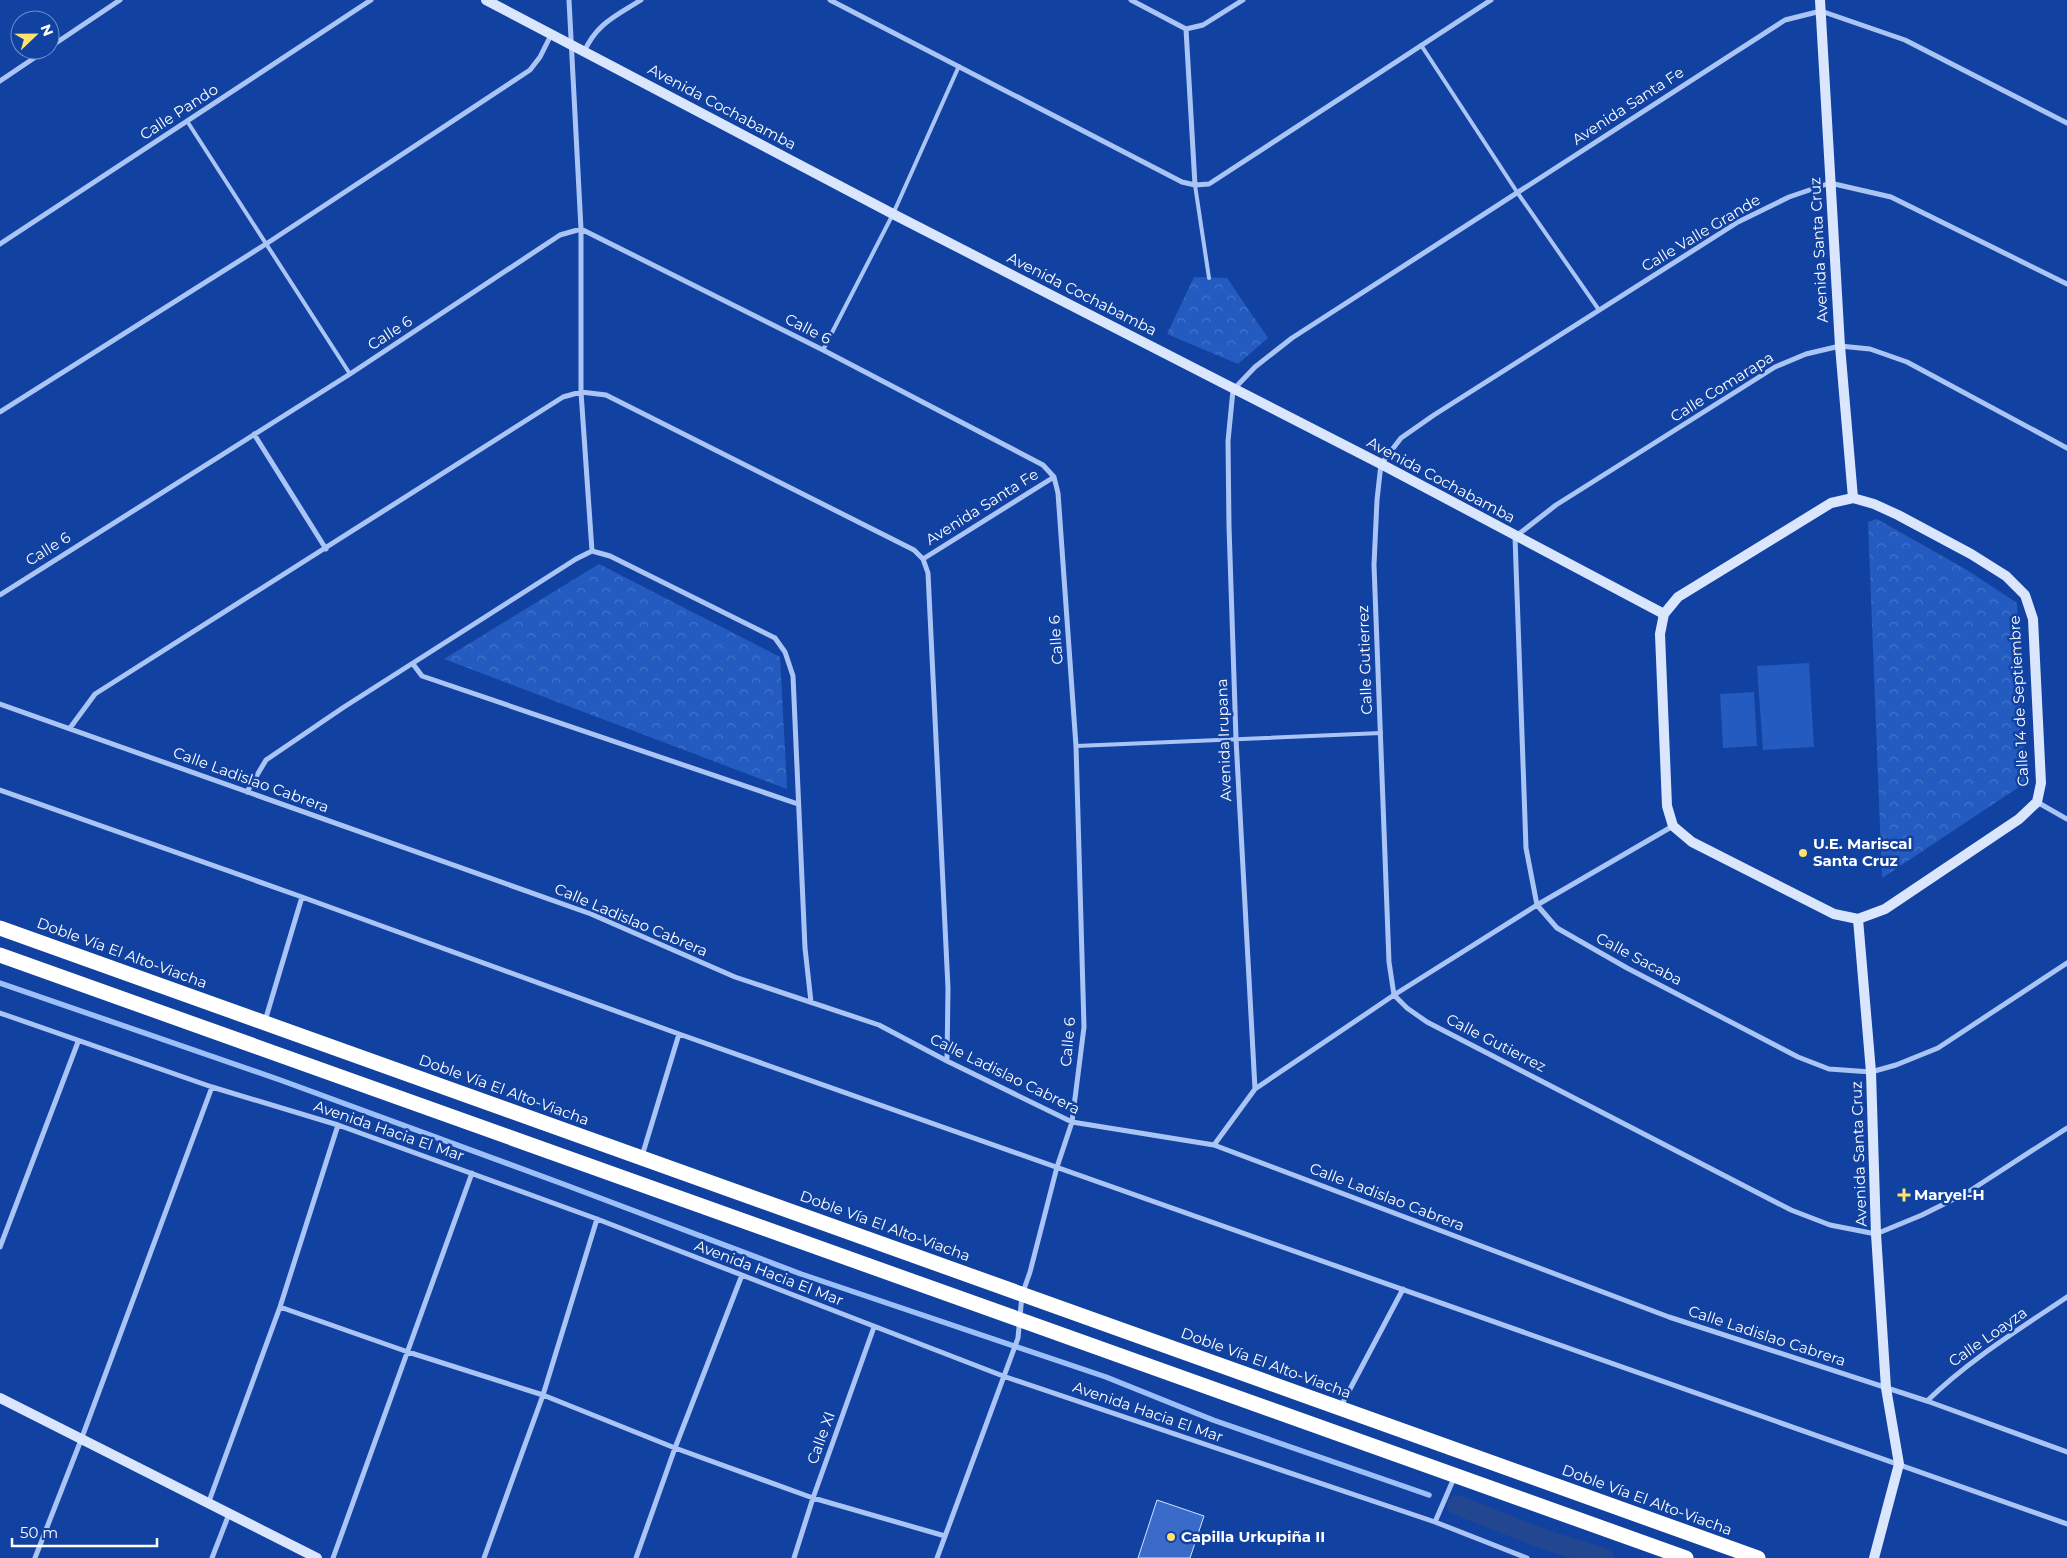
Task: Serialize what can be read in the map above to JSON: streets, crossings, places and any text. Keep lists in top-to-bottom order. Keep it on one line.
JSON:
{"streets":{"highway":["Doble Vía El Alto-Viacha"],"street":["Avenida Santa Fe","Avenida Cochabamba","Calle Pando","Calle Valle Grande","Avenida Santa Cruz","Calle 6","Calle Comarapa","Calle Gutierrez","Calle 14 de Septiembre","Avenida Irupana","Calle Ladislao Cabrera","Calle Sacaba","Avenida Hacia El Mar","Calle Loayza","Calle XI"]},"crossings":[["Avenida Santa Fe","Avenida Cochabamba"],["Avenida Santa Fe","Avenida Santa Cruz"],["Avenida Santa Fe","Calle 6"],["Avenida Santa Fe","Avenida Irupana"],["Avenida Cochabamba","Calle Valle Grande"],["Avenida Cochabamba","Calle Comarapa"],["Avenida Cochabamba","Calle Gutierrez"],["Avenida Cochabamba","Avenida Irupana"],["Calle Valle Grande","Avenida Santa Cruz"],["Calle Valle Grande","Calle Gutierrez"],["Avenida Santa Cruz","Calle Comarapa"],["Avenida Santa Cruz","Calle Gutierrez"],["Avenida Santa Cruz","Calle 14 de Septiembre"],["Avenida Santa Cruz","Calle Ladislao Cabrera"],["Avenida Santa Cruz","Calle Sacaba"],["Calle 6","Calle Ladislao Cabrera"],["Calle 6","Doble Vía El Alto-Viacha"],["Calle 6","Avenida Hacia El Mar"],["Calle Ladislao Cabrera","Calle Loayza"],["Avenida Hacia El Mar","Calle XI"]],"places":{"other":["U.E. Mariscal Santa Cruz","Capilla Urkupiña II"],"health":["Maryel-H"]},"scale_bar":"50 m","north":"right"}
